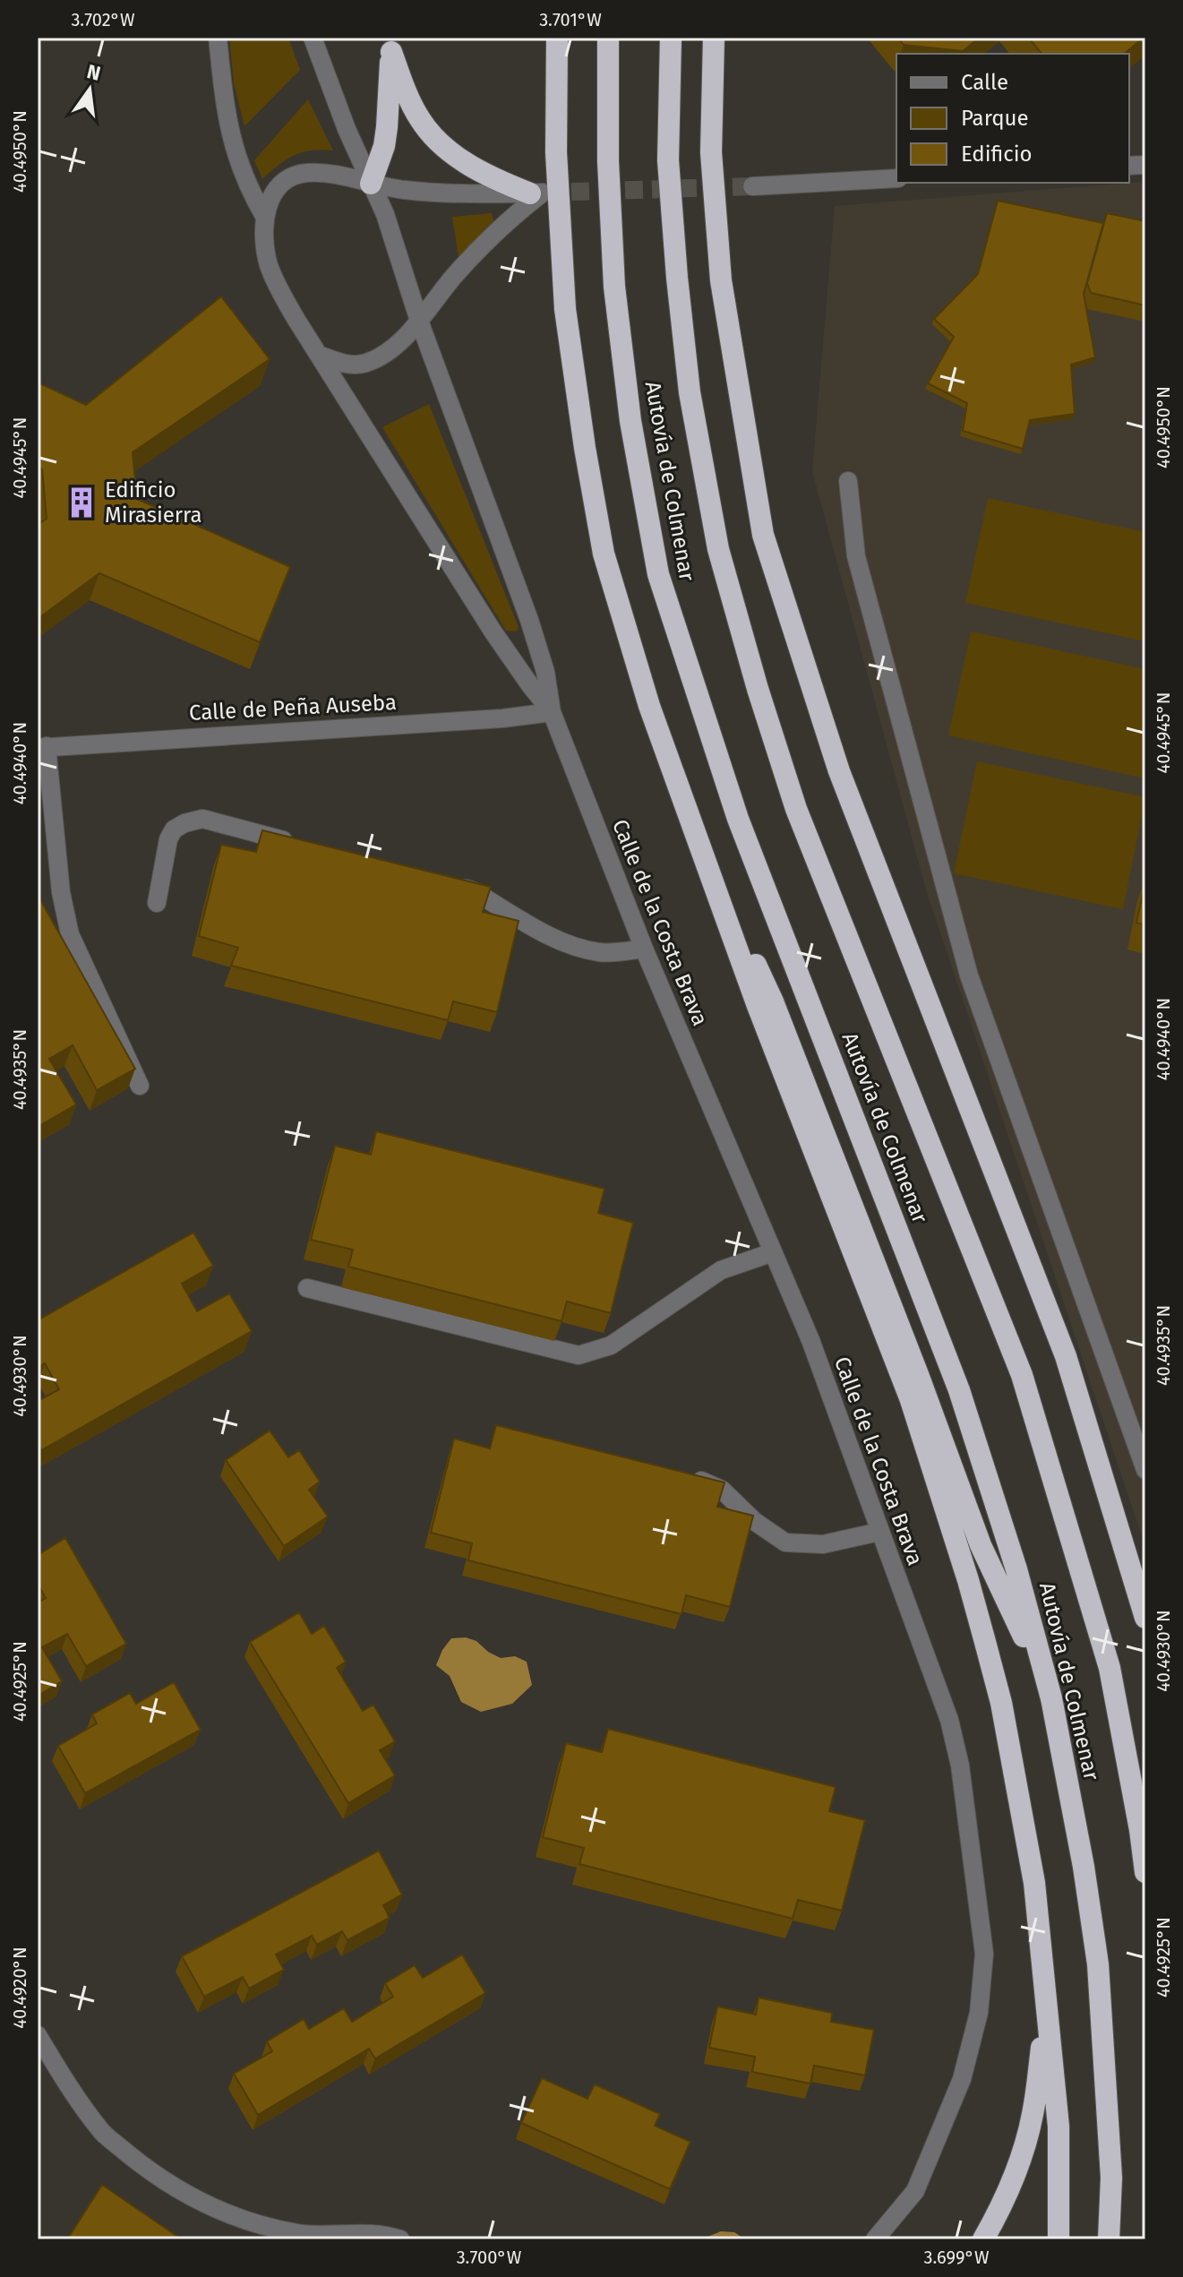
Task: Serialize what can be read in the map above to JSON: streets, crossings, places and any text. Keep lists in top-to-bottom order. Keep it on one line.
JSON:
{"streets":{"highway":["Autovía de Colmenar"],"street":["Calle de Peña Auseba","Calle de la Costa Brava"]},"crossings":[["Calle de Peña Auseba","Calle de la Costa Brava"]],"places":{"building":["Edificio Mirasierra"]},"legend":["Calle","Parque","Edificio"],"north":"top","coordinates":["3.702°W","3.701°W","40.4950°N","40.4945°N","40.4940°N","40.4935°N","40.4930°N","40.4925°N","40.4920°N","3.700°W","3.699°W"]}
